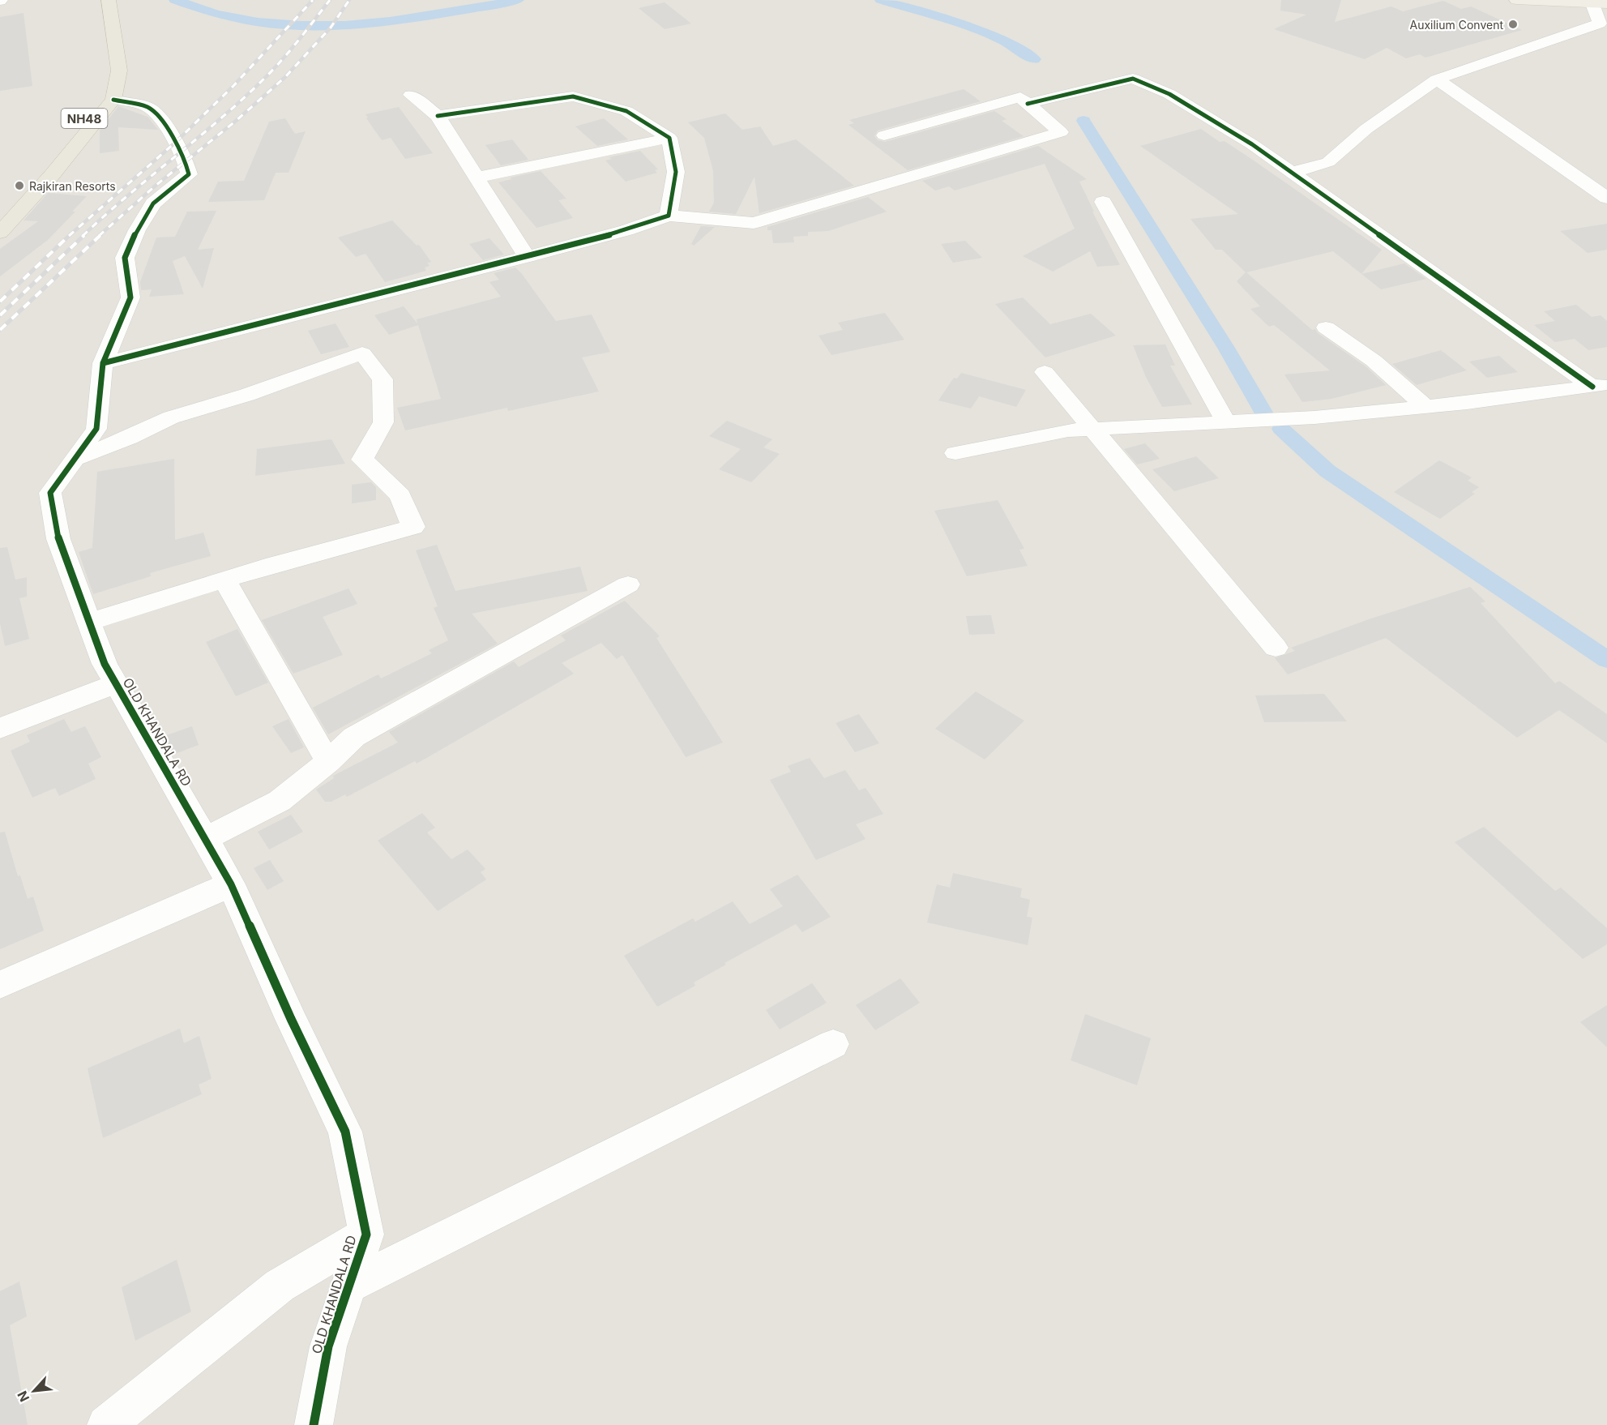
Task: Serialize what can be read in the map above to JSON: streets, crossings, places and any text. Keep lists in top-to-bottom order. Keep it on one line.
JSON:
{"streets":{"highway":["NH48"],"street":["OLD KHANDALA RD"]},"crossings":[["NH48","OLD KHANDALA RD"]],"places":["Auxilium Convent","Rajkiran Resorts"],"north":"bottom left"}
